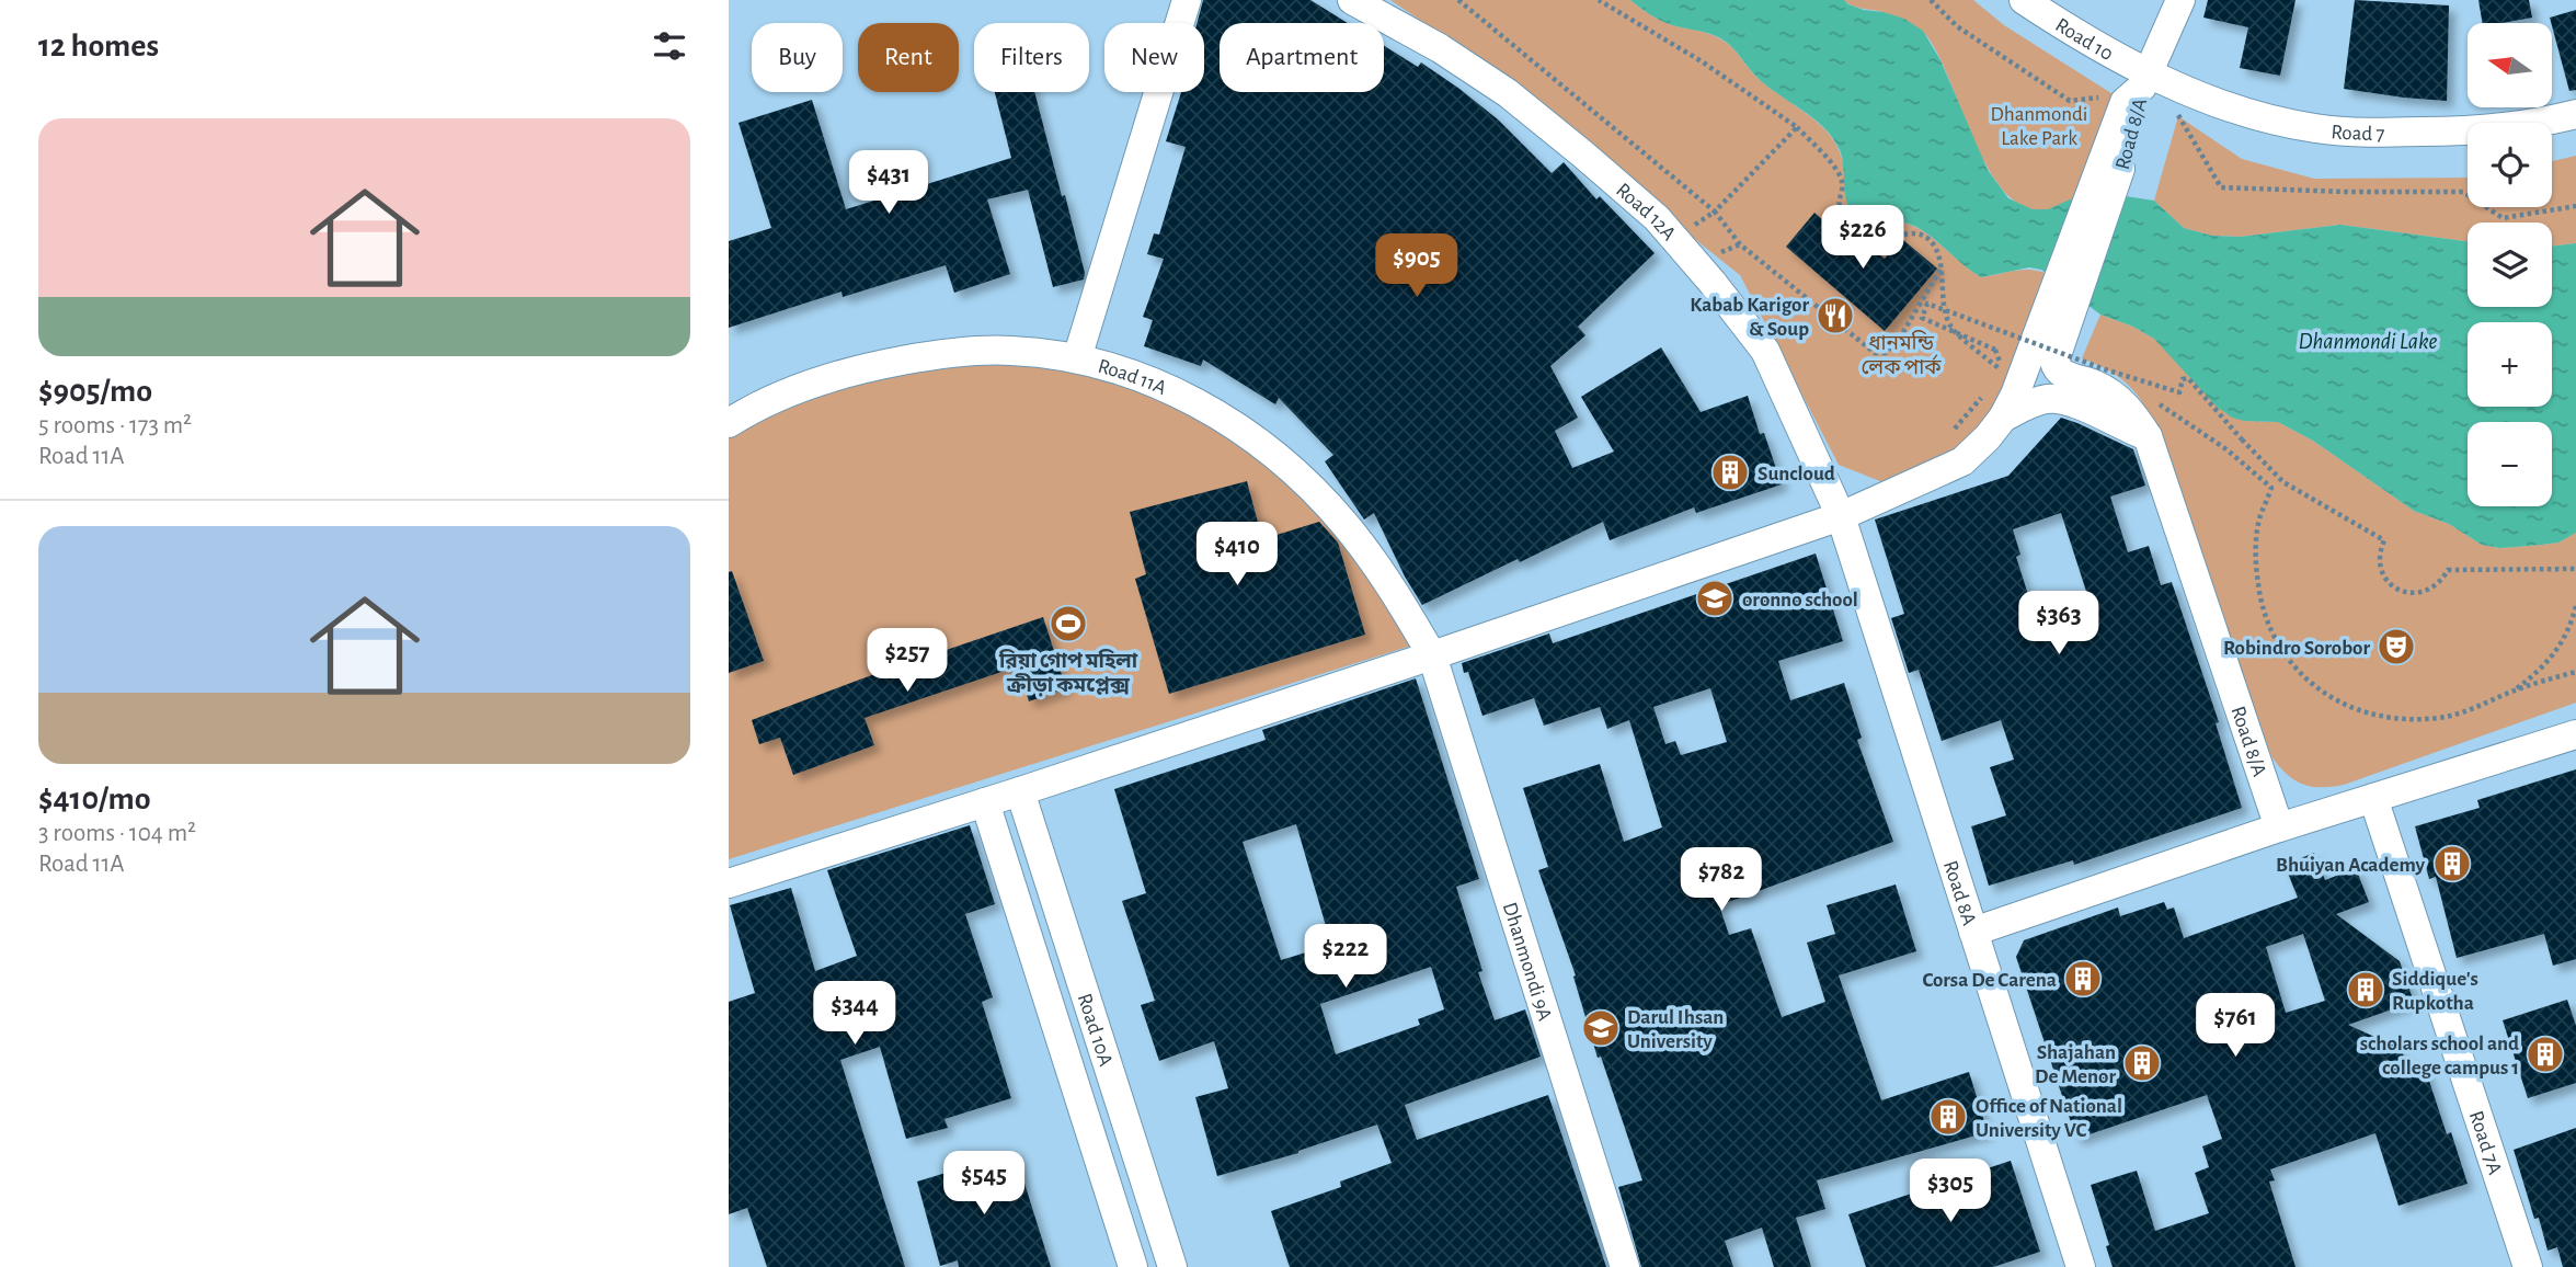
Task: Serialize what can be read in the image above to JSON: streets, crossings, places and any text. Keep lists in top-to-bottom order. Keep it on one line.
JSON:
{"streets":{"street":["Road 10","Road 7","Road 8/A","Road 12A","Road 11A","Road 8A","Dhanmondi 9A","Road 10A","Road 7A"]},"crossings":[["Road 10","Road 7"],["Road 10","Road 8/A"],["Road 7","Road 8/A"],["Road 8/A","Road 12A"],["Road 8/A","Road 11A"],["Road 8/A","Road 8A"],["Road 8/A","Dhanmondi 9A"],["Road 8/A","Road 10A"],["Road 12A","Road 8A"],["Road 11A","Dhanmondi 9A"]],"water":["Dhanmondi Lake"],"parks":["Dhanmondi Lake Park","ধানমন্ডি লেক পার্ক"],"places":{"restaurant":["Kabab Karigor & Soup"],"building":["Suncloud","Bhuiyan Academy","Corsa De Carena","Siddique's Rupkotha","scholars school and college campus 1","Shajahan De Menor","Office of National University VC"],"school or university":["oronno school","Darul Ihsan University"],"sports":["রিয়া গোপ মহিলা ক্রীড়া কমপ্লেক্স"],"theatre":["Robindro Sorobor"]},"north":"left","page":{"heading":"12 homes","map_buttons":["+","−"],"chip":["Buy","Rent","Filters","New","Apartment"],"list":[{"name":"$905/mo","note":"5 rooms · 173 m² · Road 11A"},{"name":"$410/mo","note":"3 rooms · 104 m² · Road 11A"}],"price":["$431","$226","$905","$410","$363","$257","$782","$222","$344","$761","$545","$305"]}}
